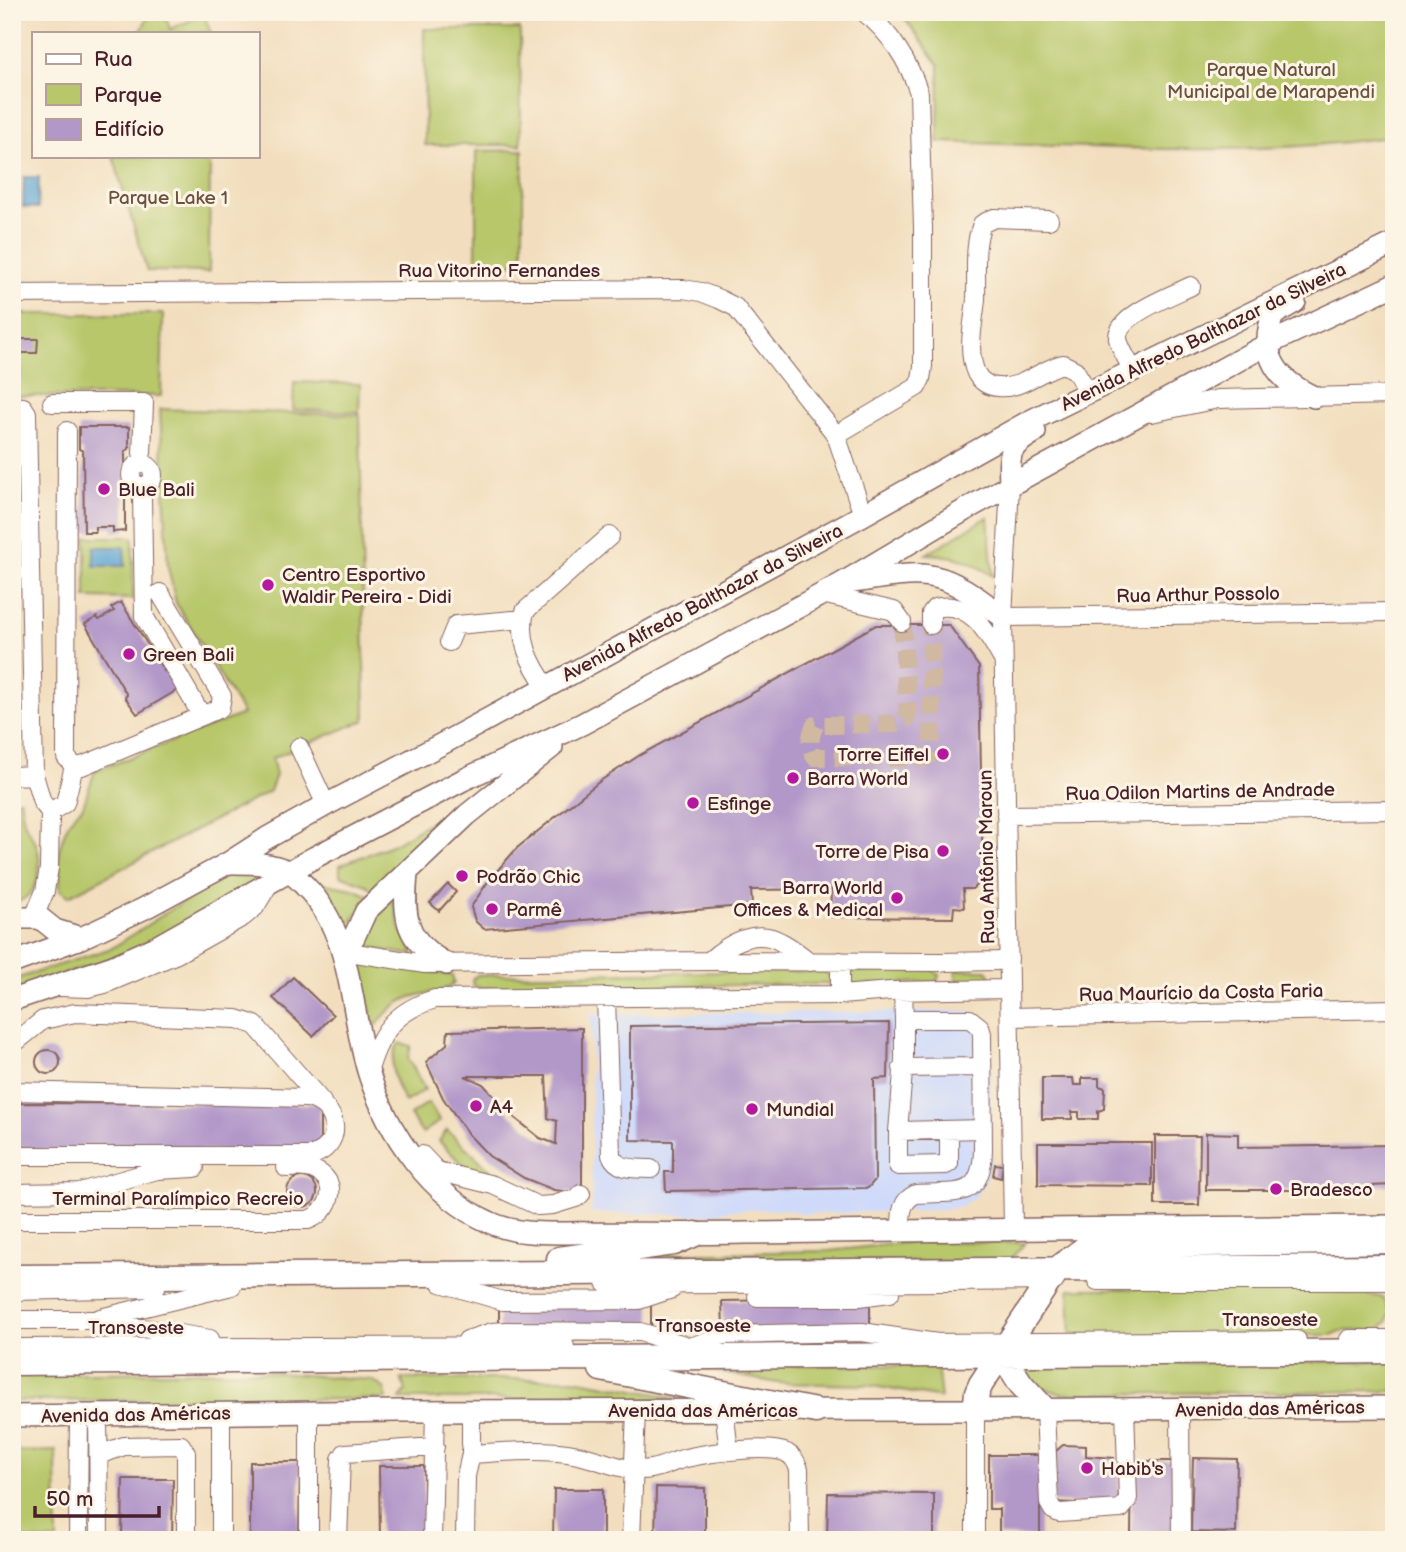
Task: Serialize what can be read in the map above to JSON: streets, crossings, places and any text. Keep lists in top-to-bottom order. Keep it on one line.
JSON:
{"streets":{"main road":["Avenida Alfredo Balthazar da Silveira","Avenida das Américas"],"street":["Rua Vitorino Fernandes","Rua Arthur Possolo","Rua Odilon Martins de Andrade","Rua Antônio Maroun","Rua Maurício da Costa Faria","Terminal Paralímpico Recreio","Transoeste"]},"crossings":[["Rua Vitorino Fernandes","Avenida Alfredo Balthazar da Silveira"],["Avenida Alfredo Balthazar da Silveira","Rua Antônio Maroun"],["Rua Arthur Possolo","Rua Antônio Maroun"],["Rua Odilon Martins de Andrade","Rua Antônio Maroun"],["Rua Antônio Maroun","Rua Maurício da Costa Faria"]],"parks":["Parque Natural Municipal de Marapendi","Parque Lake 1"],"places":["Blue Bali","Centro Esportivo Waldir Pereira - Didi","Green Bali","Torre Eiffel","Barra World","Esfinge","Torre de Pisa","Podrão Chic","Barra World Offices & Medical","Parmê","A4","Mundial","Bradesco","Habib's"],"legend":["Rua","Parque","Edifício"],"scale_bar":"50 m"}
